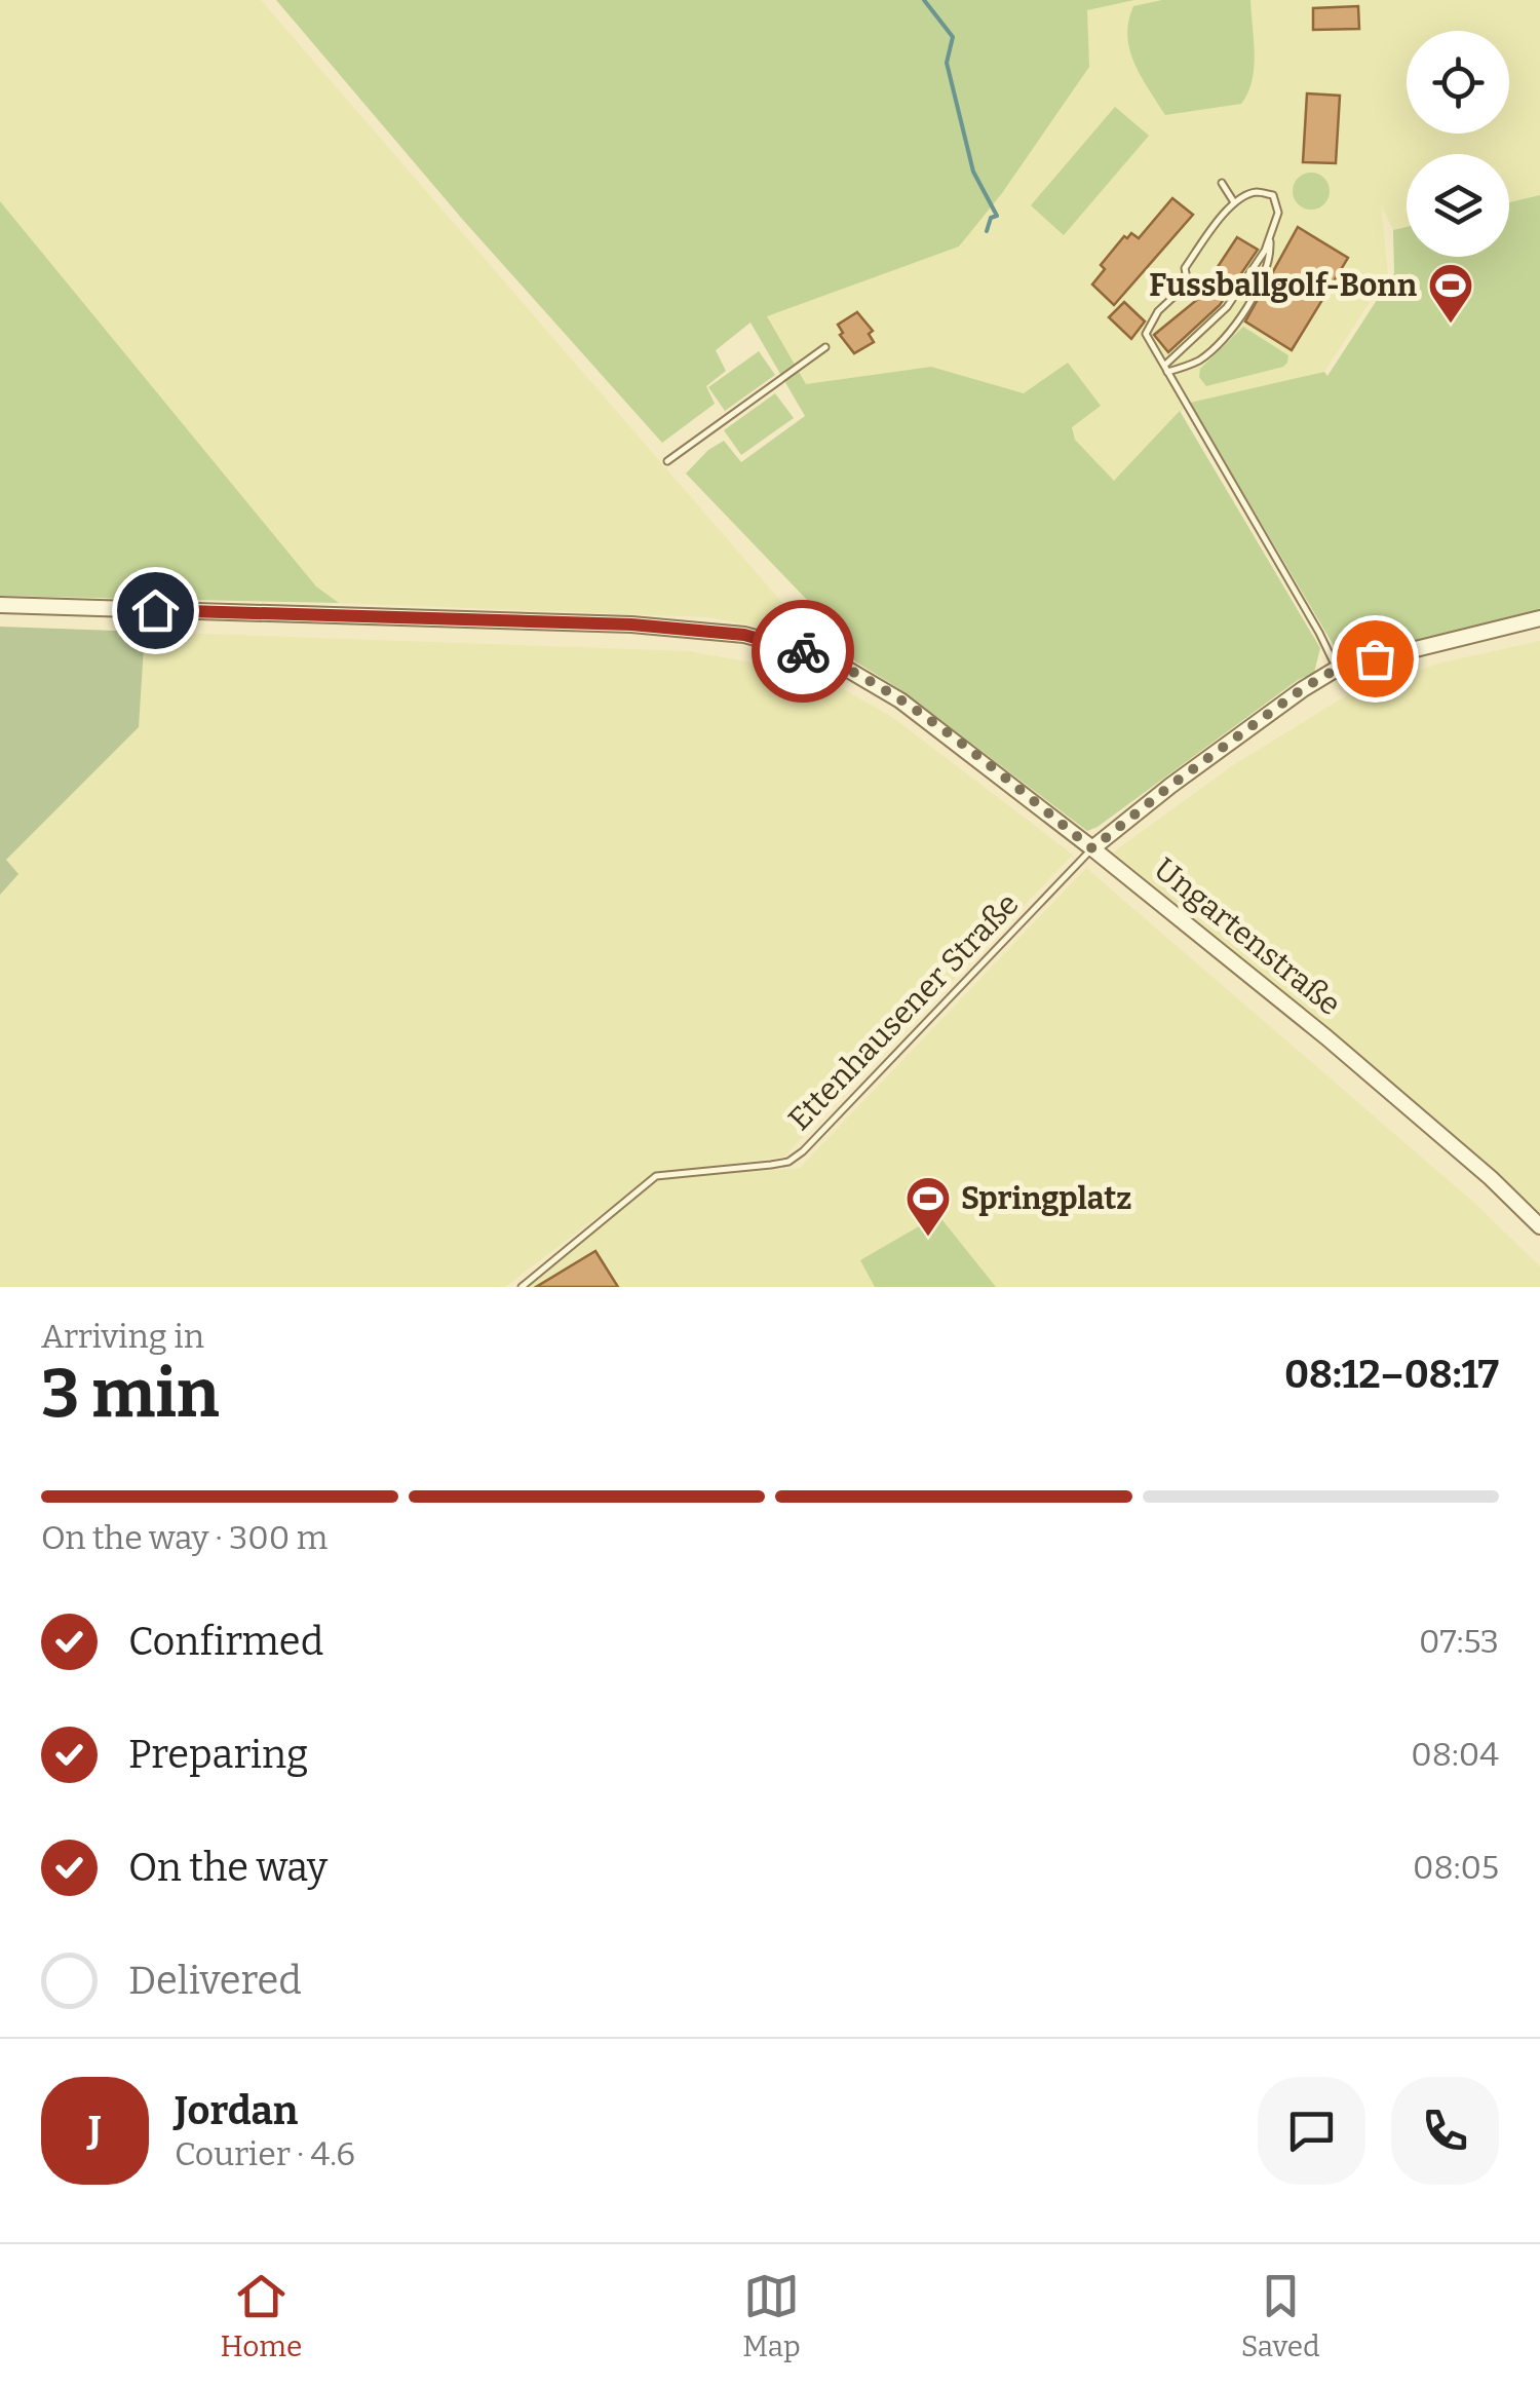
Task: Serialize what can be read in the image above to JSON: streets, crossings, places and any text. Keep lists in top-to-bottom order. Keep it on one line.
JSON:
{"streets":{"street":["Ungartenstraße"],"lane":["Ettenhausener Straße"]},"crossings":[["Ungartenstraße","Ettenhausener Straße"]],"places":{"sports":["Fussballgolf-Bonn","Springplatz"]},"page":{"heading":["3 min","Arriving in","08:12–08:17"],"panel":["Jordan","Courier · 4.6"],"bar":"On the way · 300 m","list":[["Confirmed","07:53"],["Preparing","08:04"],["On the way","08:05"],"Delivered"],"round":"J","tabs":["Home","Map","Saved"]}}
